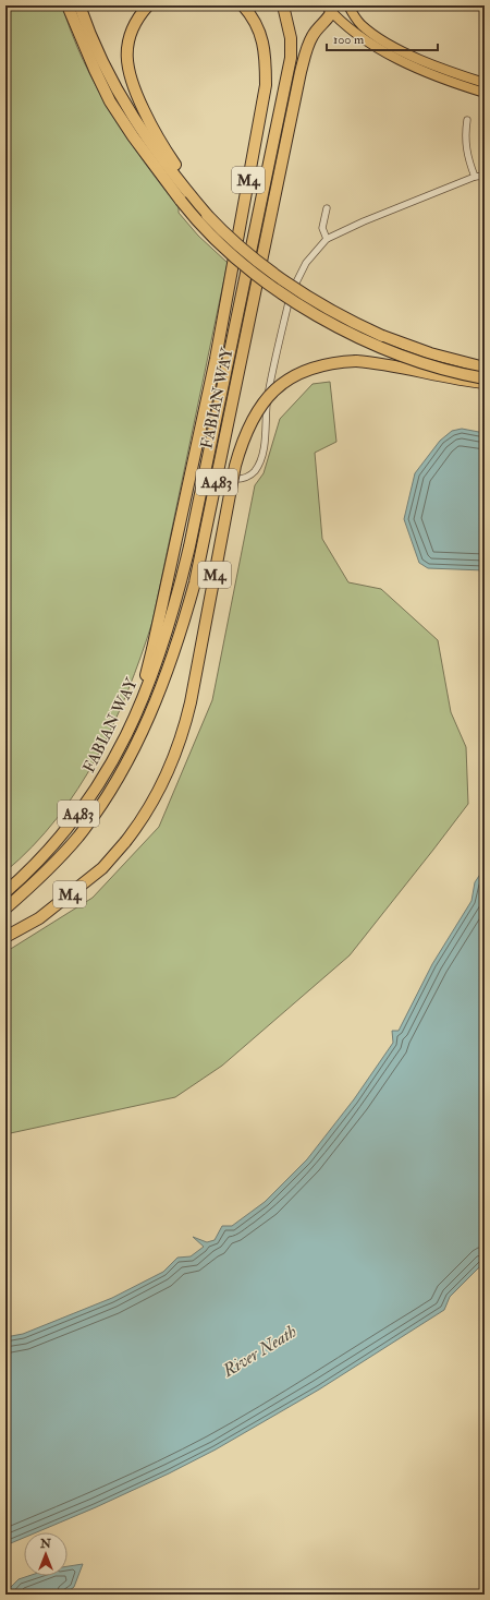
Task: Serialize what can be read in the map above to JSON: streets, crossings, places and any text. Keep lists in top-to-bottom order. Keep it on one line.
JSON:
{"streets":{"highway":["M4","FABIAN WAY","A483"]},"crossings":[["M4","FABIAN WAY"]],"water":["River Neath"],"scale_bar":"100 m","north":"top"}
